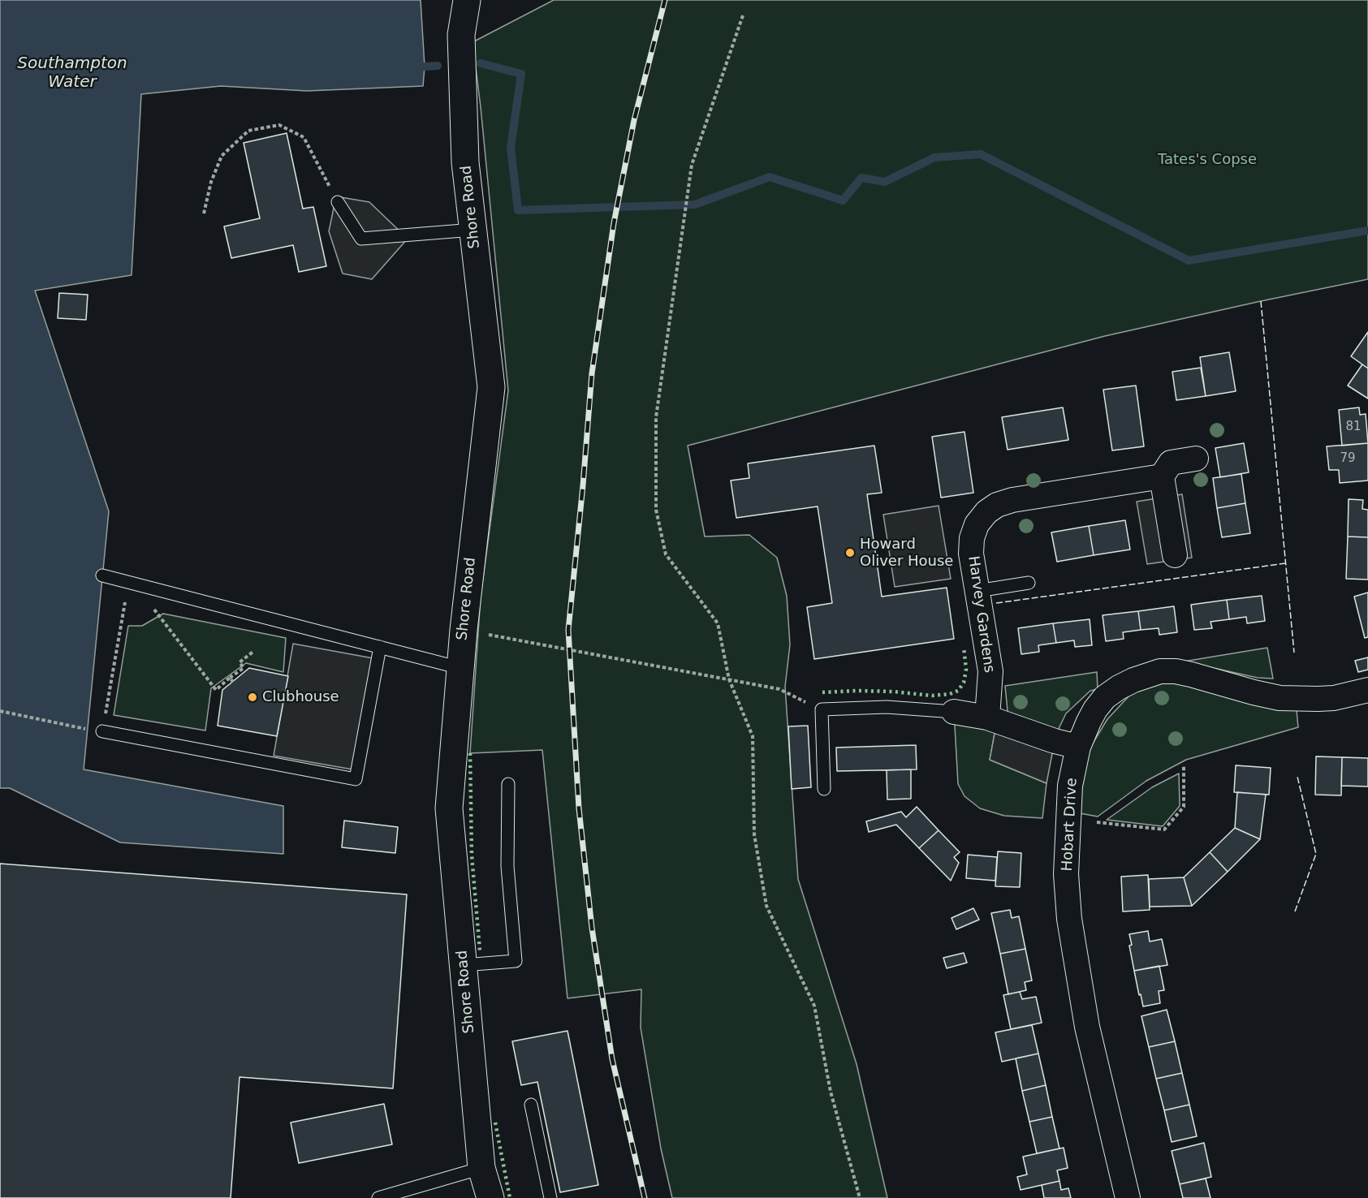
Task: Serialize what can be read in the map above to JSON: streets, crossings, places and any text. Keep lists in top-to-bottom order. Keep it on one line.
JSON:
{"streets":{"street":["Shore Road","Harvey Gardens","Hobart Drive"]},"water":["Southampton Water"],"parks":["Tates's Copse"],"places":["Howard Oliver House","Clubhouse"],"house_numbers":["81","79"]}
